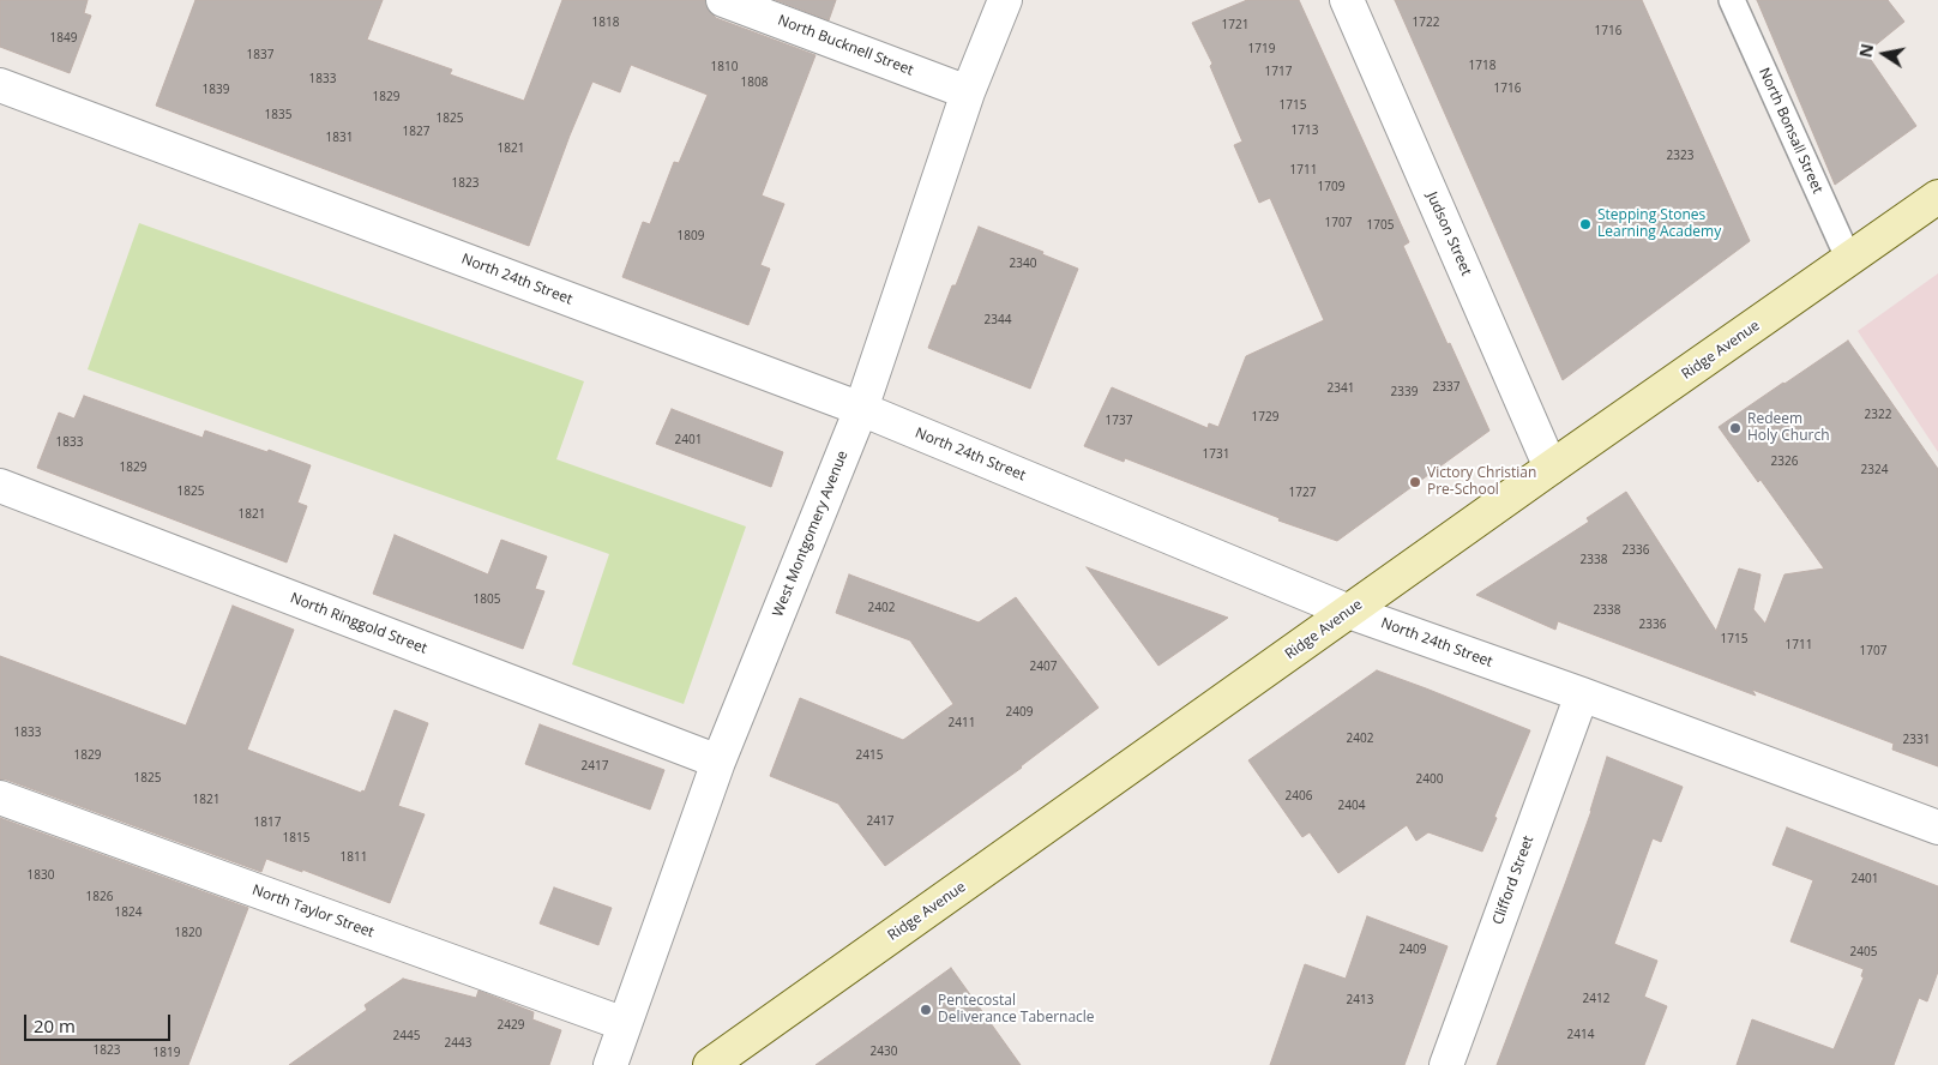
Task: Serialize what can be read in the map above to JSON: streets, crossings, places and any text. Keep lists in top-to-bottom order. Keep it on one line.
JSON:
{"streets":{"street":["North Bucknell Street","Judson Street","North 24th Street","Ridge Avenue","West Montgomery Avenue","North Ringgold Street","Clifford Street","North Taylor Street"],"lane":["North Bonsall Street"]},"crossings":[["North Bucknell Street","West Montgomery Avenue"],["North Bonsall Street","Ridge Avenue"],["Judson Street","Ridge Avenue"],["North 24th Street","Ridge Avenue"],["North 24th Street","West Montgomery Avenue"],["North 24th Street","Clifford Street"],["West Montgomery Avenue","North Ringgold Street"],["West Montgomery Avenue","North Taylor Street"]],"places":["Stepping Stones Learning Academy","Redeem Holy Church","Victory Christian Pre-School","Pentecostal Deliverance Tabernacle"],"house_numbers":["1818","1722","1721","1716","1849","1719","1837","1718","1810","1717","1833","1808","1716","1839","1829","1715","1835","1825","1713","1827","1831","1821","2323","1711","1823","1709","1707","1705","1809","2340","2344","2337","2341","2339","2322","1729","1737","2401","1833","1731","2326","1829","2324","1825","1727","1821","2336","2338","1805","2402","2338","2336","1715","1711","1707","2407","2409","2411","1833","2402","2331","1829","2415","2417","1825","2400","2406","1821","2404","2417","1817","1815","1811","1830","2401","1826","1824","1820","2409","2405","2412","2413","2429","2414","2445","2443","1823","2430","1819"],"scale_bar":"20 m","north":"left"}
